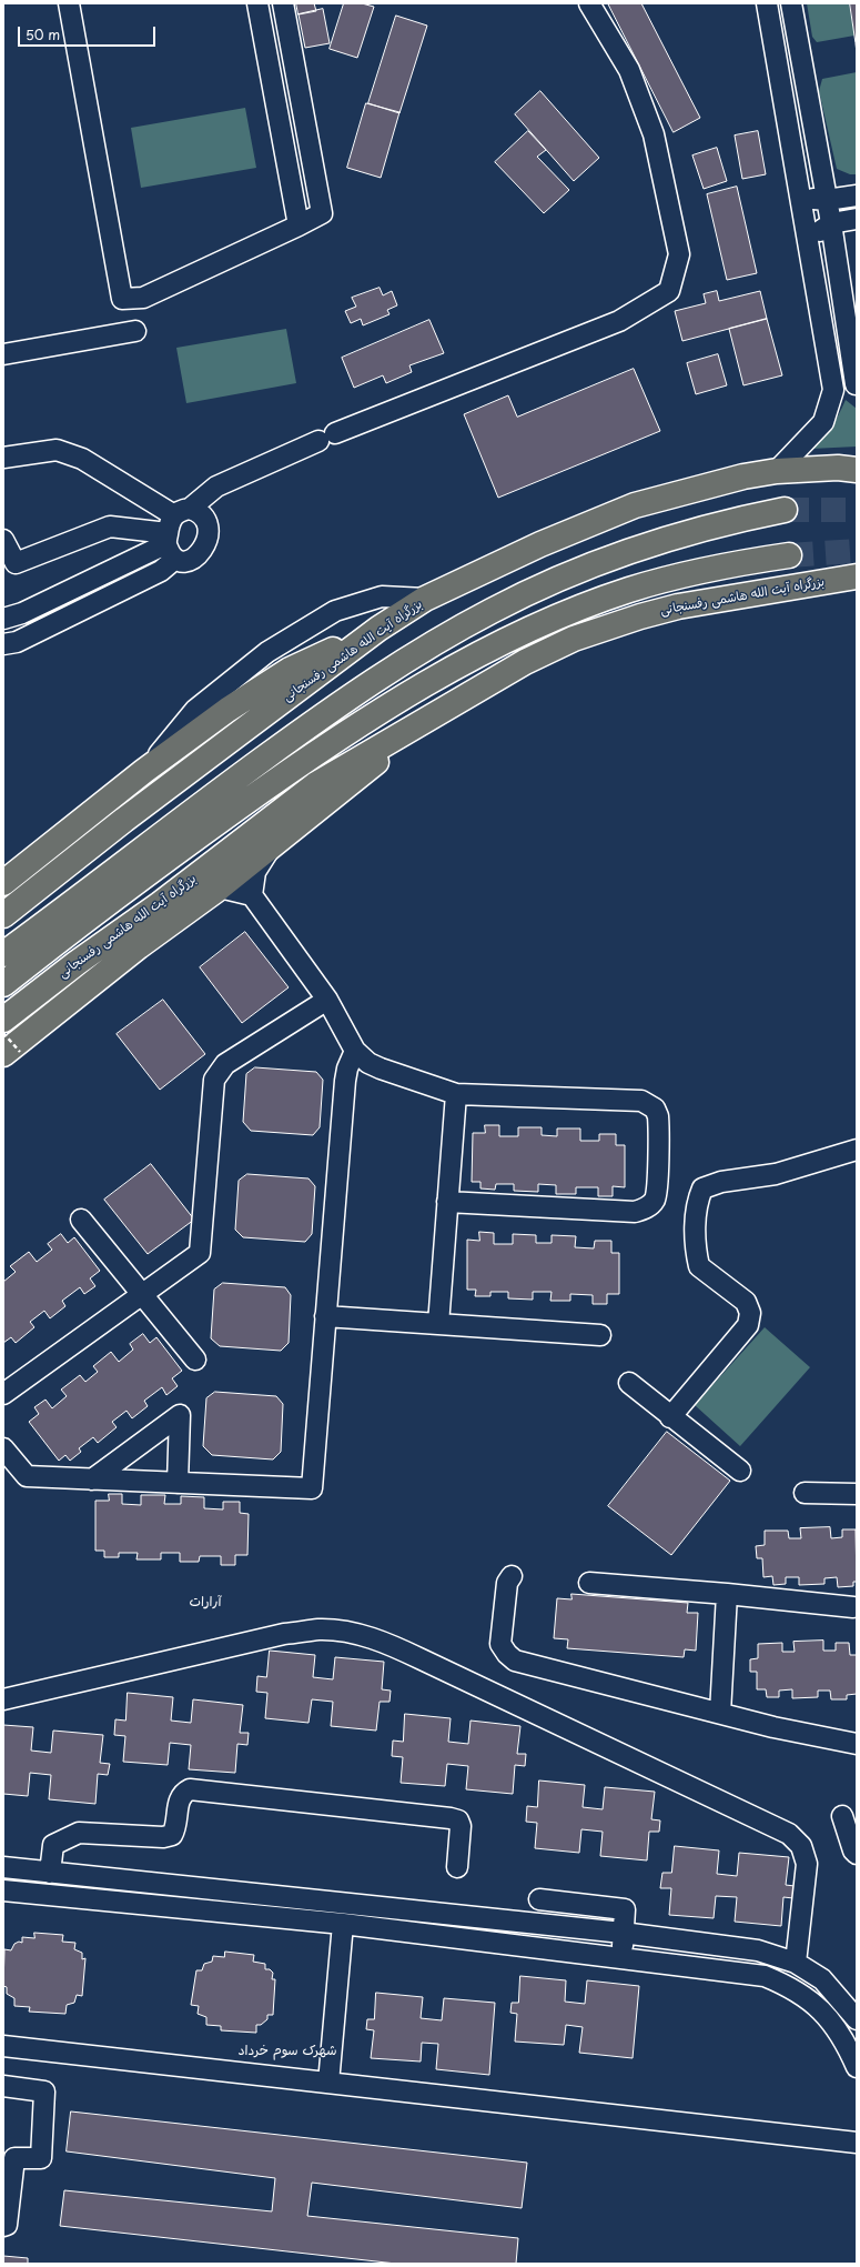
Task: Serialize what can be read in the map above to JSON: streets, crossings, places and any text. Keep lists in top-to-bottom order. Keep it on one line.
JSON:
{"streets":{"highway":["بزرگراه آیت الله هاشمی رفسنجانی"]},"districts":["آرارات","شهرک سوم خرداد"],"scale_bar":"50 m"}
